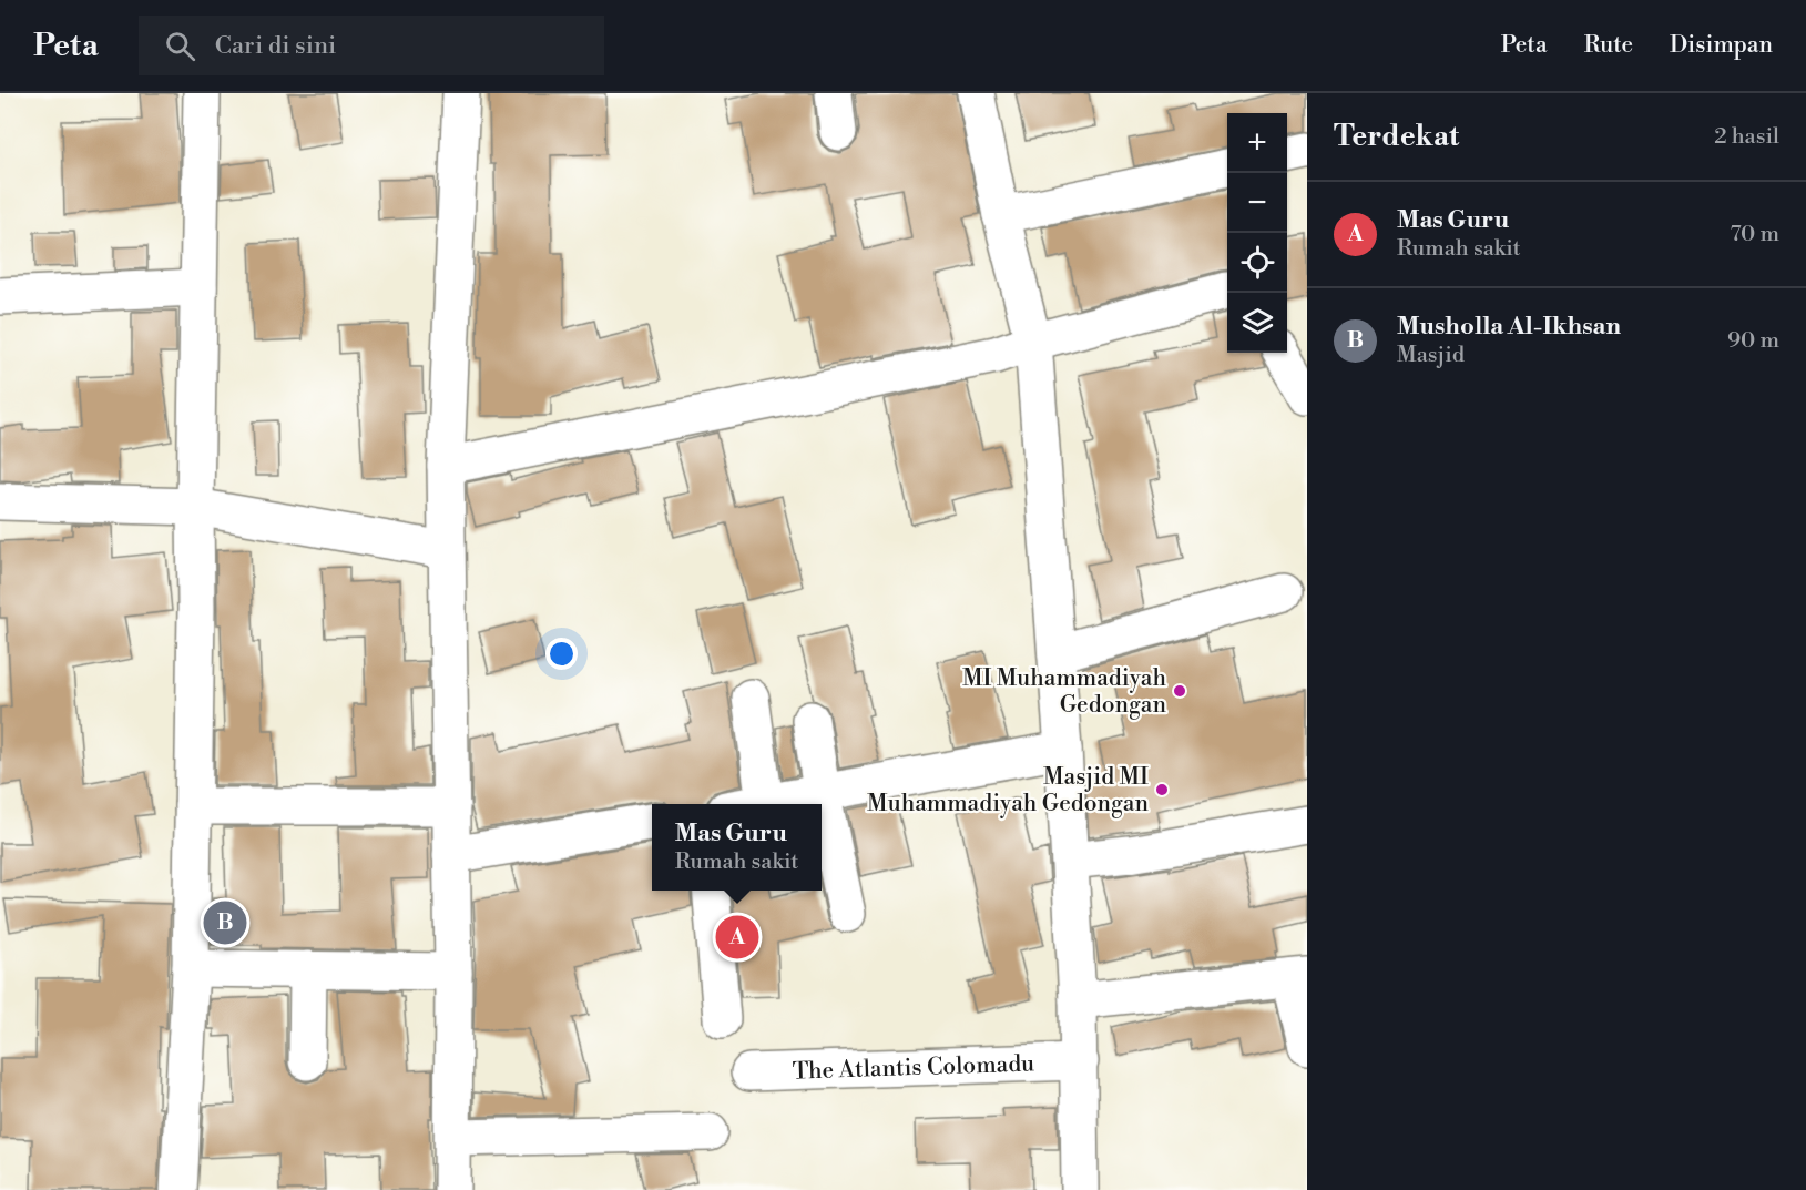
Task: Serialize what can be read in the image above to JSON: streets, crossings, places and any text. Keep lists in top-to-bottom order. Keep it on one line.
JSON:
{"streets":{"street":["The Atlantis Colomadu"]},"places":["MI Muhammadiyah Gedongan","Masjid MI Muhammadiyah Gedongan"],"page":{"header":"Peta","search":"Cari di sini","nav":["Peta","Rute","Disimpan"],"heading":["Terdekat","2 hasil"],"map_buttons":["+","−"],"list":[{"mark":"A","name":"Mas Guru","note":"Rumah sakit","value":"70 m"},{"mark":"B","name":"Musholla Al-Ikhsan","note":"Masjid","value":"90 m"}],"popup":["Mas Guru","Rumah sakit"],"pins":["B","A"]}}
